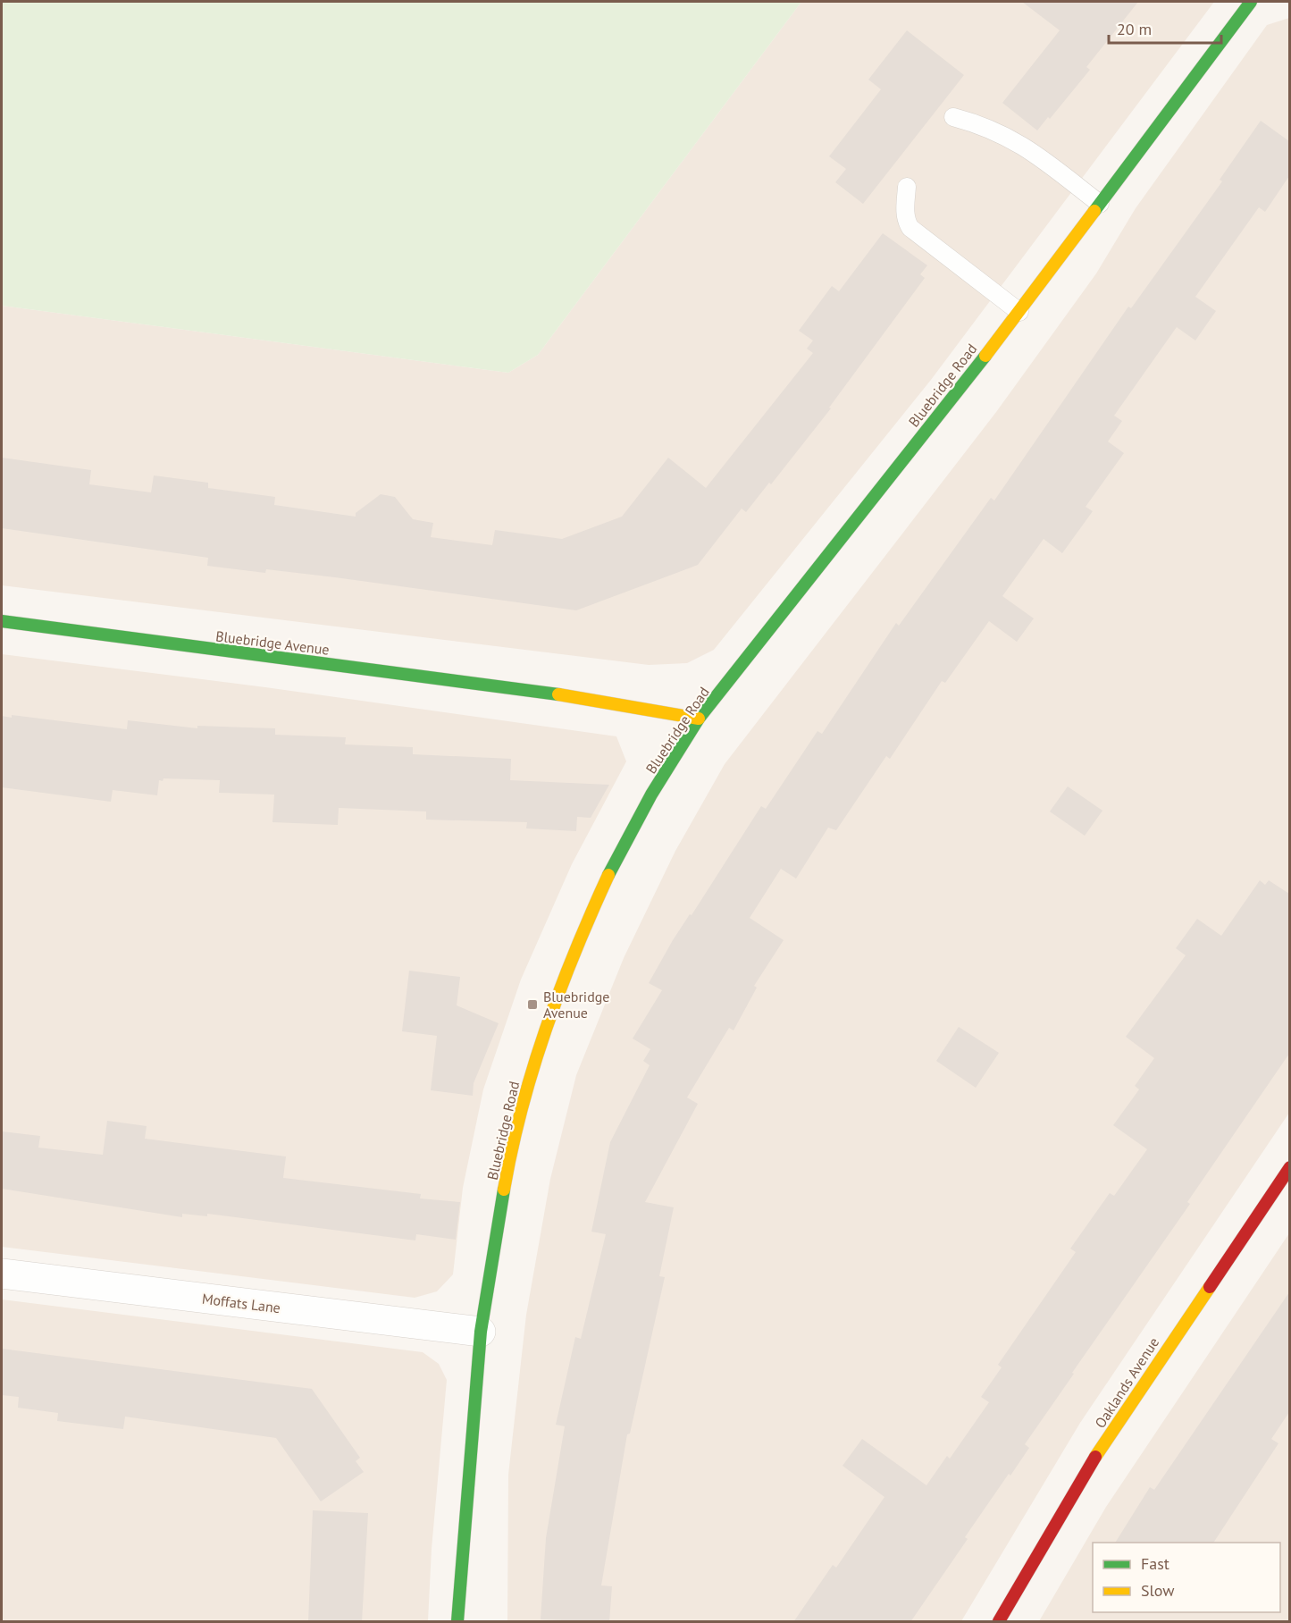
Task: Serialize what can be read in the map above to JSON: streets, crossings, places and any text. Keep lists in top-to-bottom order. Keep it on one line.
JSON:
{"streets":{"street":["Bluebridge Road","Bluebridge Avenue","Moffats Lane","Oaklands Avenue"]},"crossings":[["Bluebridge Road","Bluebridge Avenue"],["Bluebridge Road","Moffats Lane"]],"places":{"transit":["Bluebridge Avenue"]},"legend":["Fast","Slow"],"scale_bar":"20 m"}
